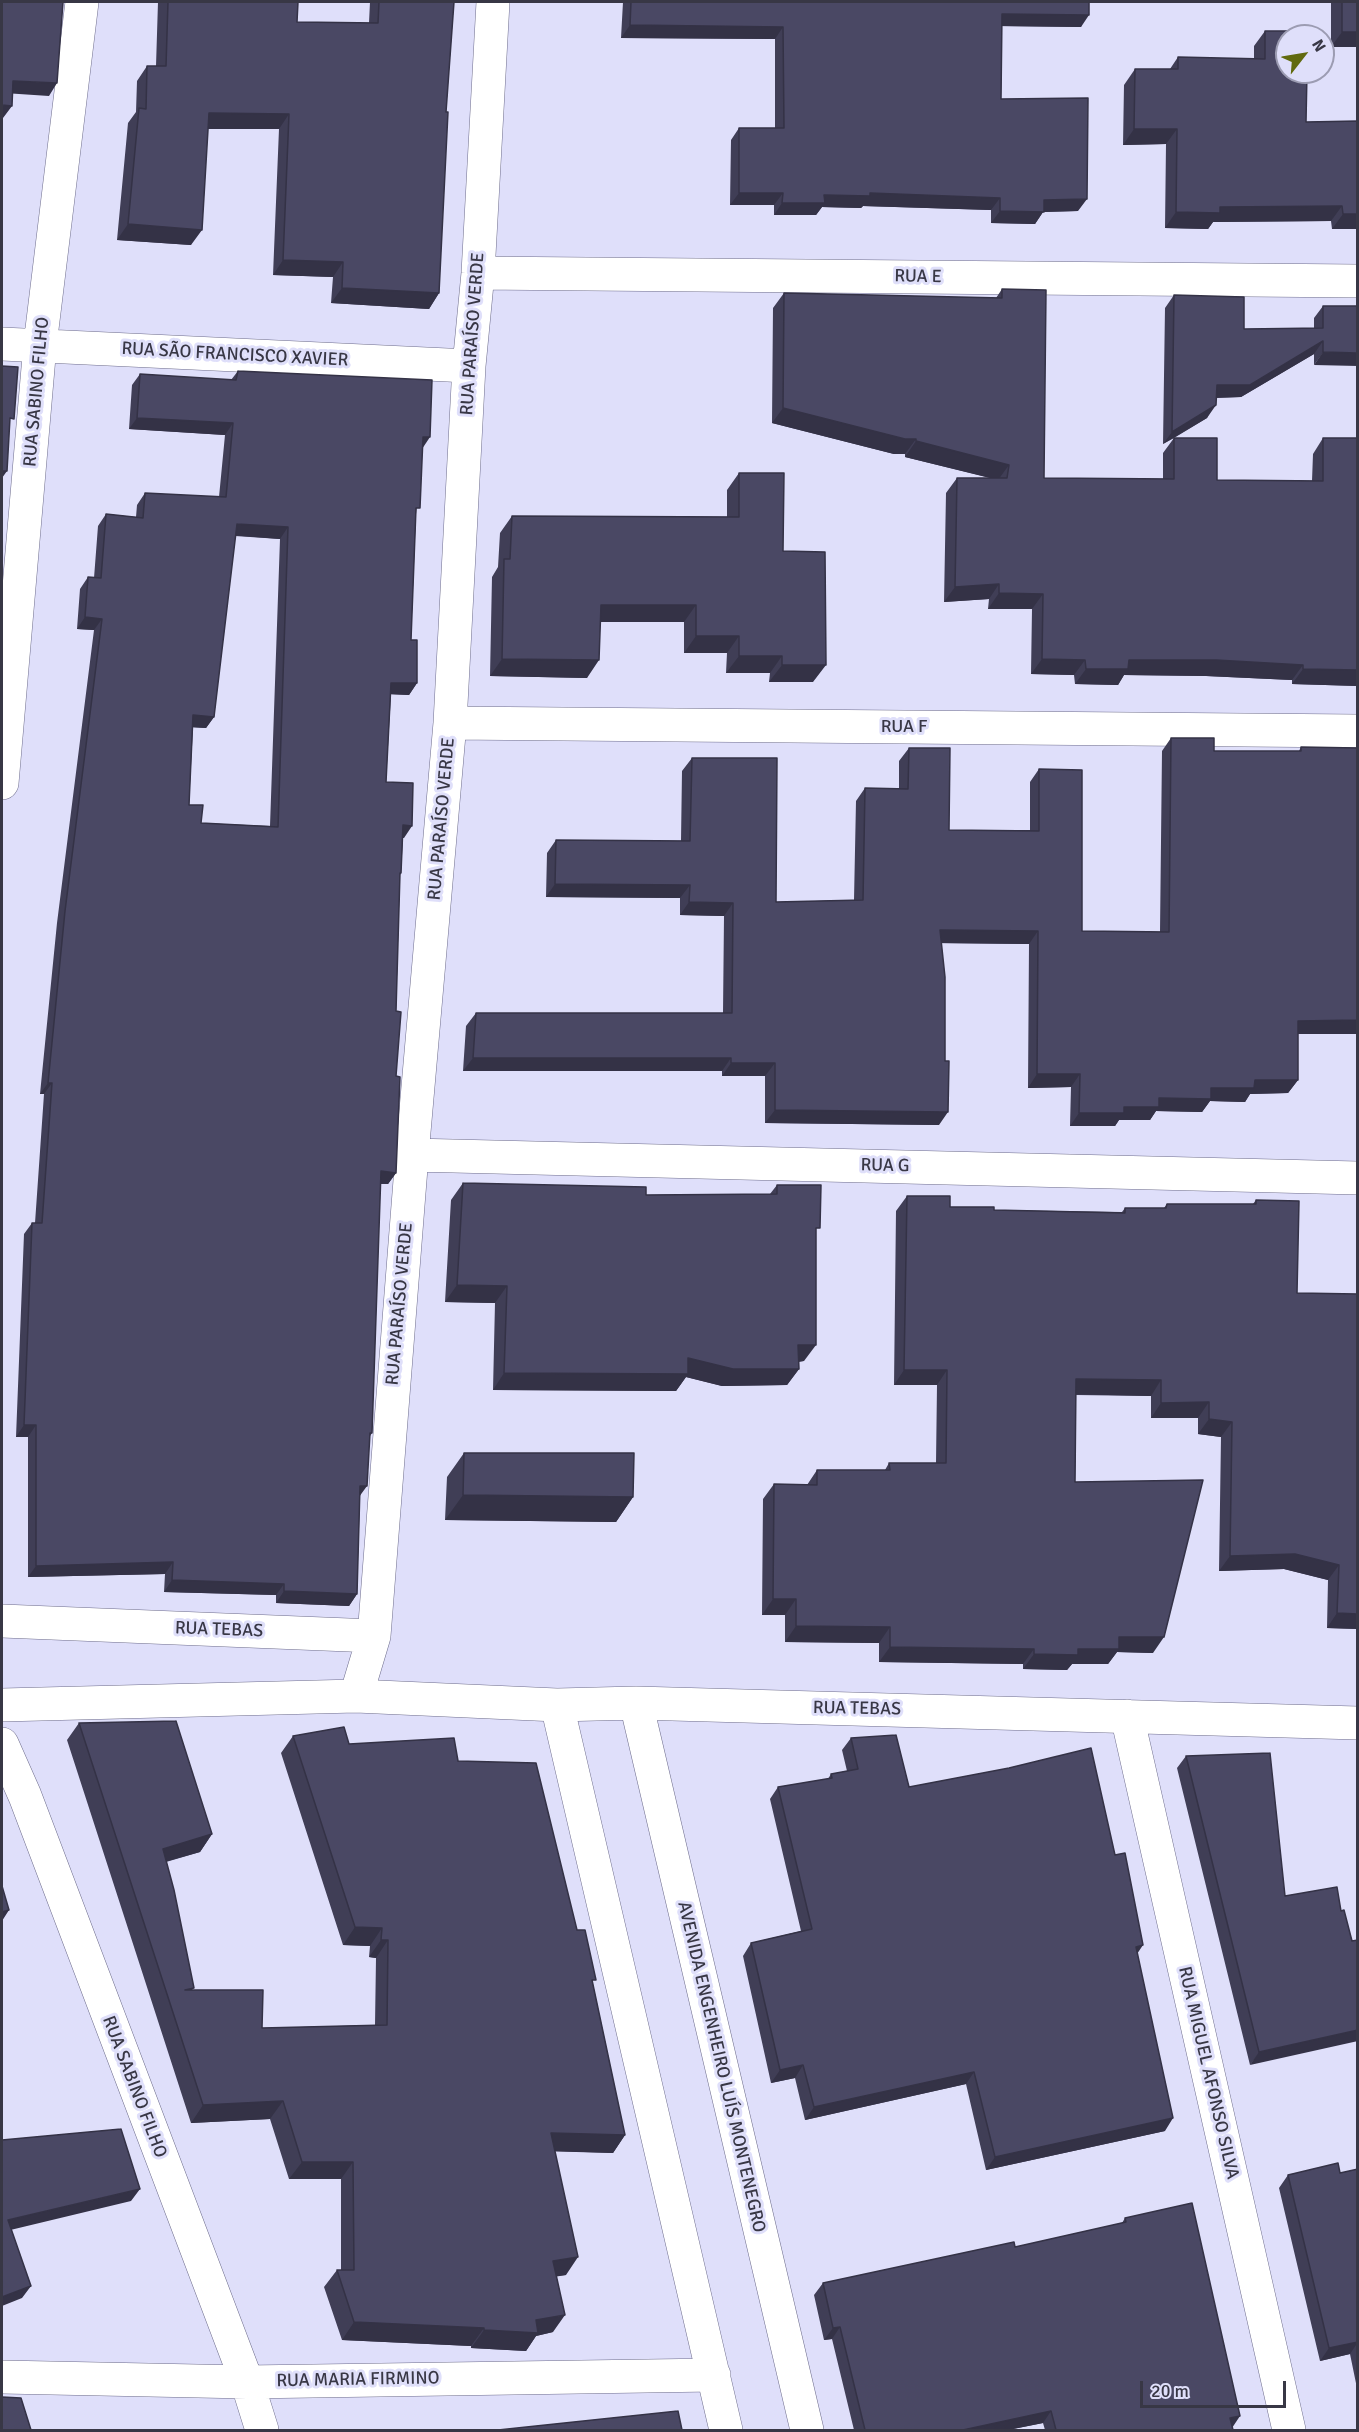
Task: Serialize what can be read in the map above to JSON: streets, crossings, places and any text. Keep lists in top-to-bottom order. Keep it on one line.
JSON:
{"streets":{"street":["RUA E","RUA PARAÍSO VERDE","RUA SÃO FRANCISCO XAVIER","RUA SABINO FILHO","RUA F","RUA G","RUA TEBAS","AVENIDA ENGENHEIRO LUÍS MONTENEGRO","RUA MIGUEL AFONSO SILVA","RUA MARIA FIRMINO"]},"crossings":[["RUA E","RUA PARAÍSO VERDE"],["RUA PARAÍSO VERDE","RUA SÃO FRANCISCO XAVIER"],["RUA PARAÍSO VERDE","RUA F"],["RUA PARAÍSO VERDE","RUA G"],["RUA PARAÍSO VERDE","RUA TEBAS"],["RUA SÃO FRANCISCO XAVIER","RUA SABINO FILHO"],["RUA SABINO FILHO","RUA MARIA FIRMINO"],["RUA TEBAS","AVENIDA ENGENHEIRO LUÍS MONTENEGRO"],["RUA TEBAS","RUA MIGUEL AFONSO SILVA"]],"scale_bar":"20 m","north":"top right"}
